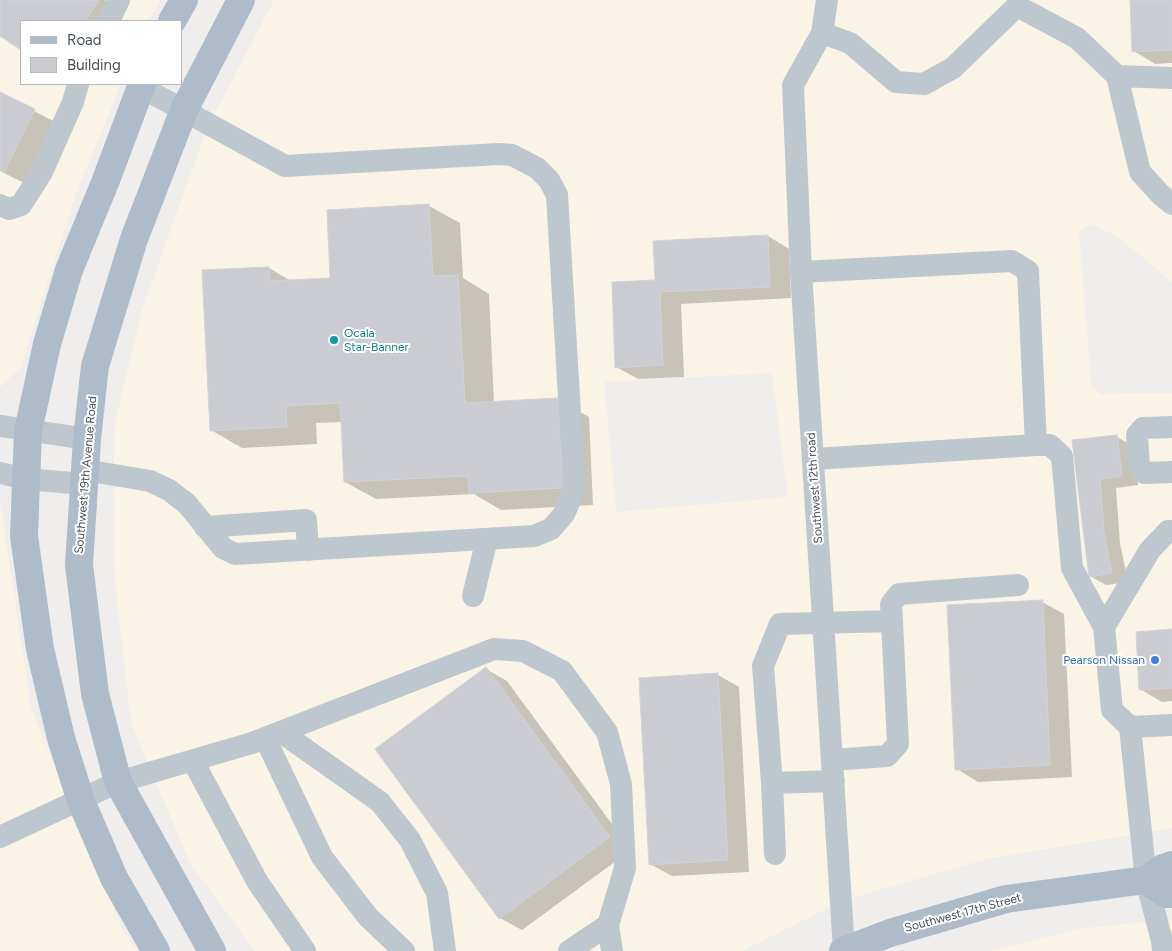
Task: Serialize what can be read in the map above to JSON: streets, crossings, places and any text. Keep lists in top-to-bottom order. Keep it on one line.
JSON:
{"streets":{"main road":["Southwest 19th Avenue Road","Southwest 17th Street"],"street":["Southwest 12th road"]},"crossings":[["Southwest 12th road","Southwest 17th Street"]],"places":["Ocala Star-Banner","Pearson Nissan"],"legend":["Road","Building"]}
